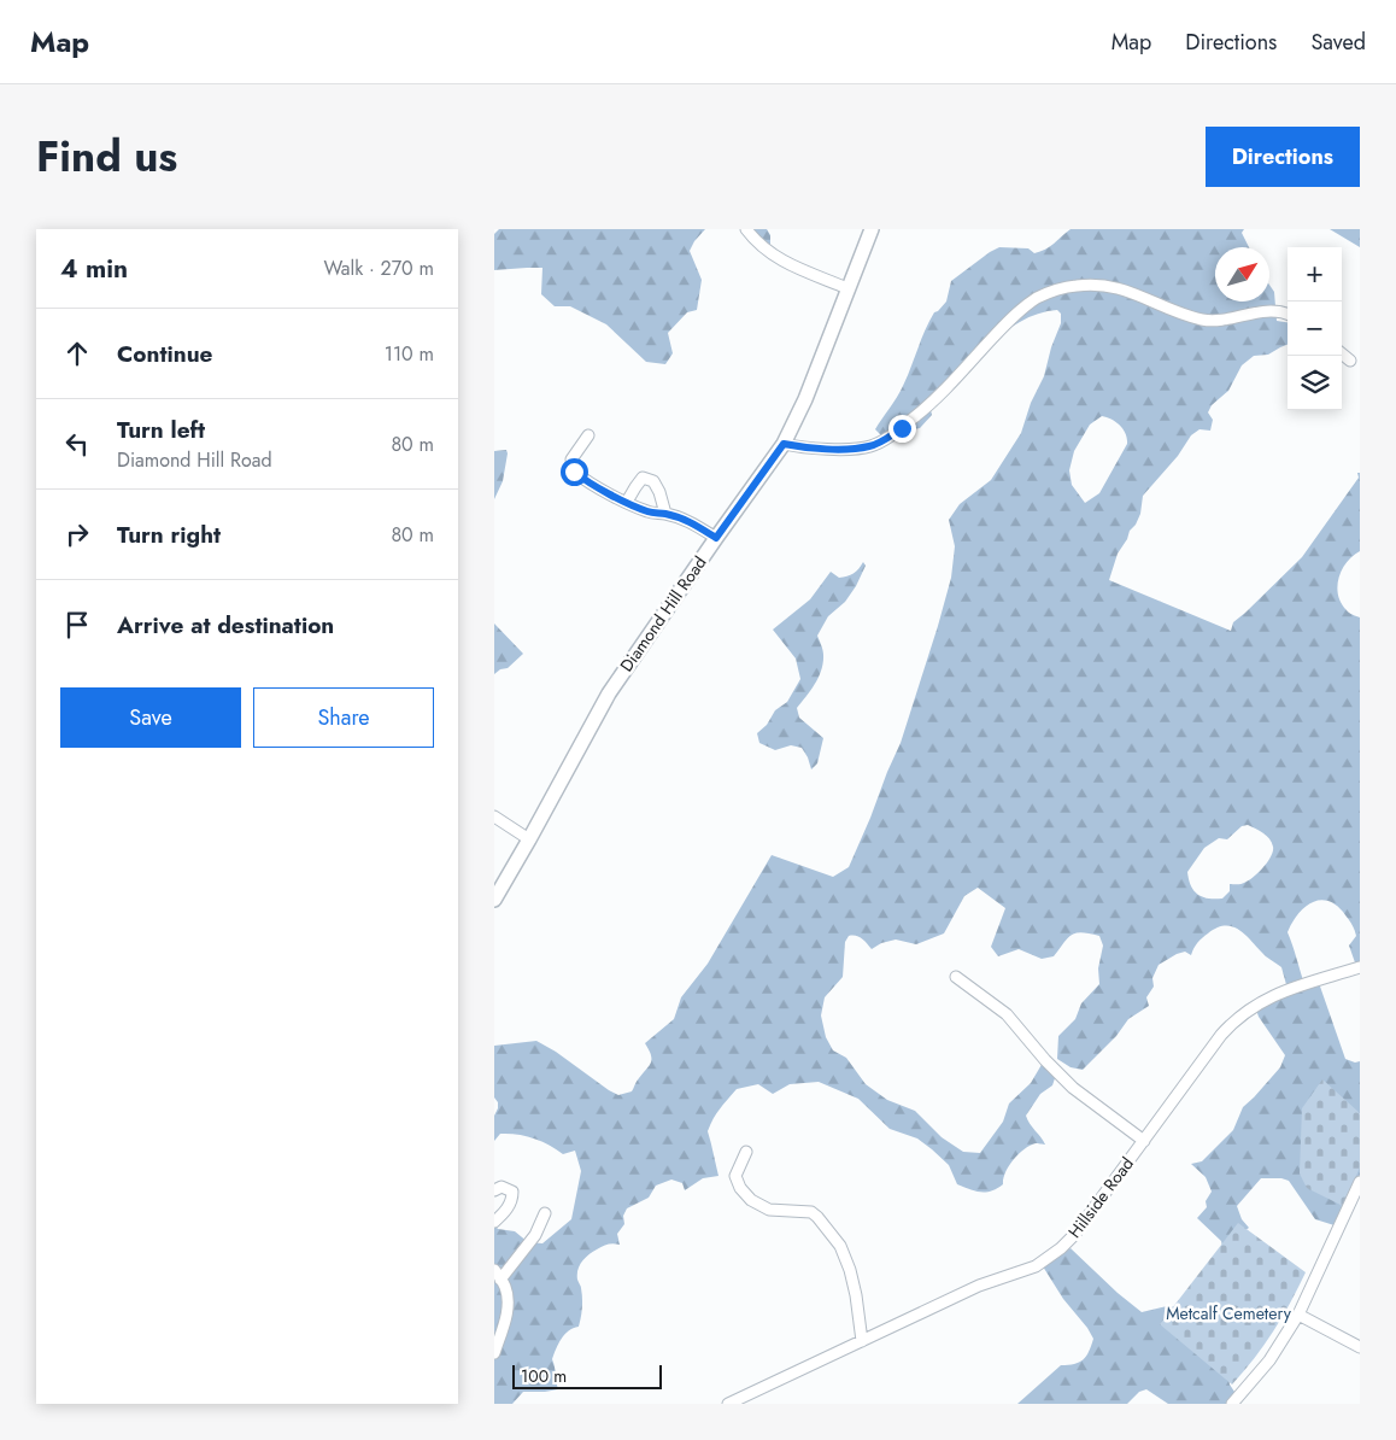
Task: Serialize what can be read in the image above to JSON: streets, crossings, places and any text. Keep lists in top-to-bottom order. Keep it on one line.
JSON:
{"streets":{"main road":["Diamond Hill Road"],"street":["Hillside Road"]},"parks":["Metcalf Cemetery"],"scale_bar":"100 m","north":"top right","page":{"header":"Map","nav":["Map","Directions","Saved"],"title":"Find us","buttons":["Directions",["Save","Share"]],"heading":["4 min","Walk · 270 m"],"map_buttons":["+","−"],"list":[["Continue","110 m"],["Turn left","Diamond Hill Road","80 m"],["Turn right","80 m"],"Arrive at destination"],"scale":"100 m"}}
